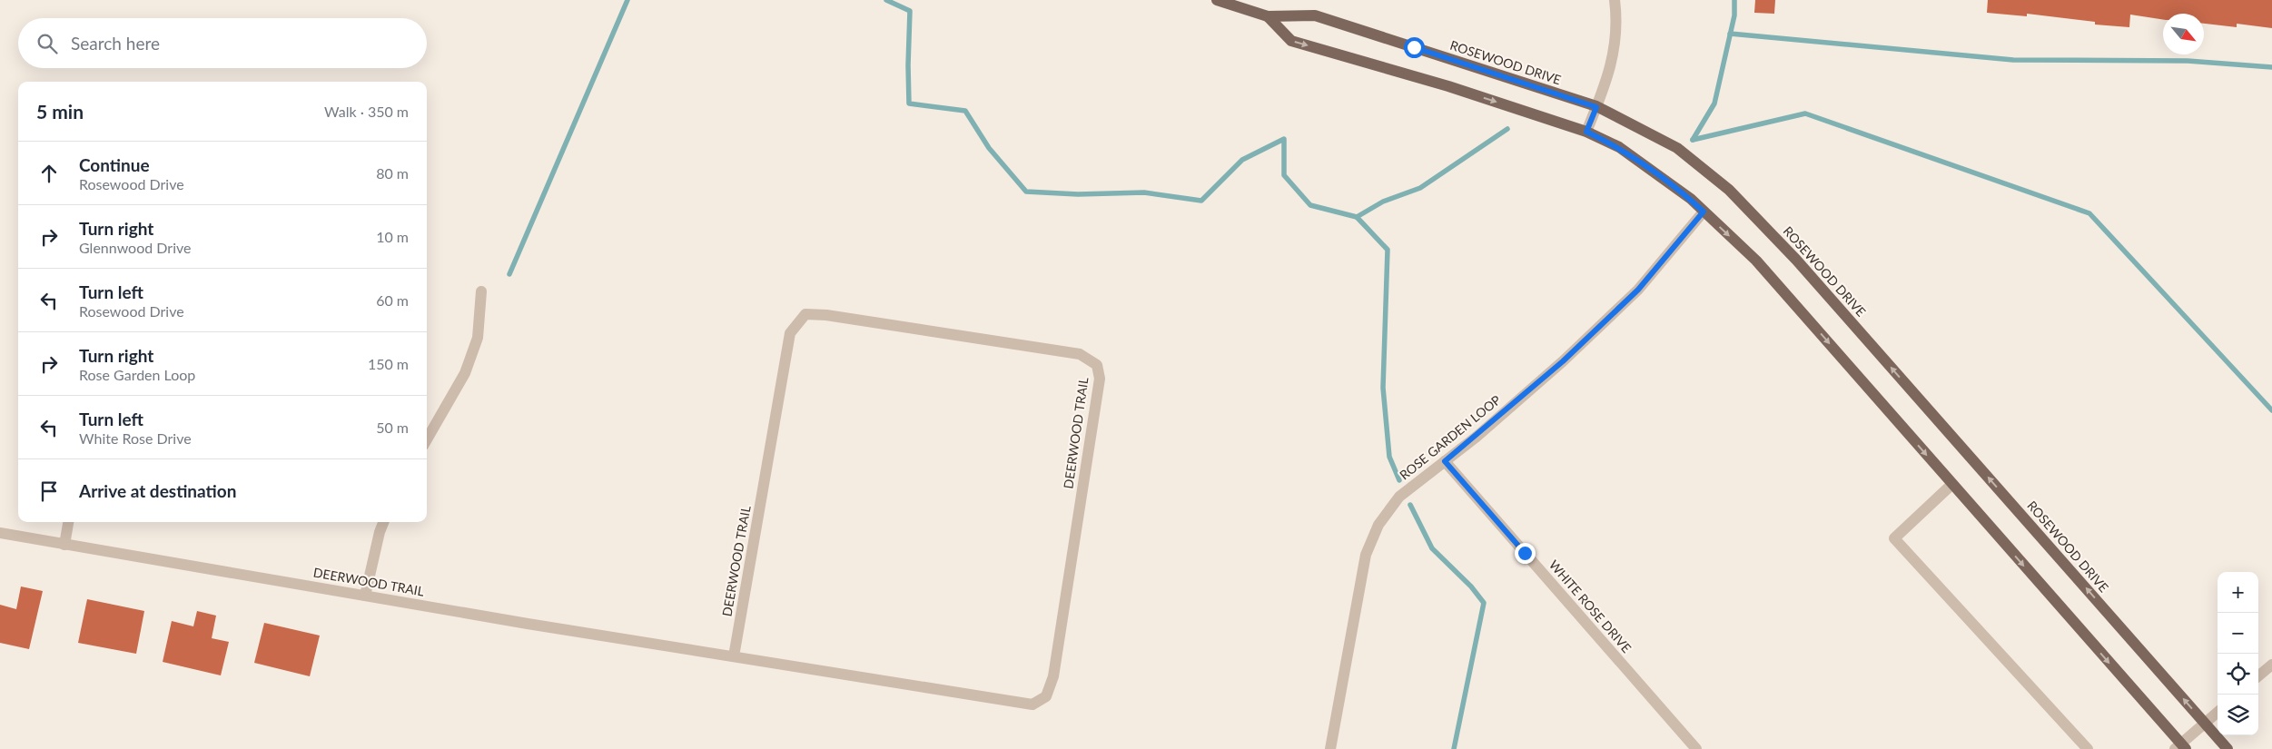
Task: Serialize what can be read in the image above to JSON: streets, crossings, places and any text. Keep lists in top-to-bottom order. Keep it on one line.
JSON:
{"streets":{"main road":["ROSEWOOD DRIVE"],"street":["DEERWOOD TRAIL","ROSE GARDEN LOOP","WHITE ROSE DRIVE"]},"crossings":[["ROSEWOOD DRIVE","ROSE GARDEN LOOP"],["ROSE GARDEN LOOP","WHITE ROSE DRIVE"]],"north":"bottom right","page":{"search":"Search here","heading":["5 min","Walk · 350 m"],"list":[["Continue","Rosewood Drive","80 m"],["Turn right","Glennwood Drive","10 m"],["Turn left","Rosewood Drive","60 m"],["Turn right","Rose Garden Loop","150 m"],["Turn left","White Rose Drive","50 m"],"Arrive at destination"],"map_buttons":["+","−"]}}
